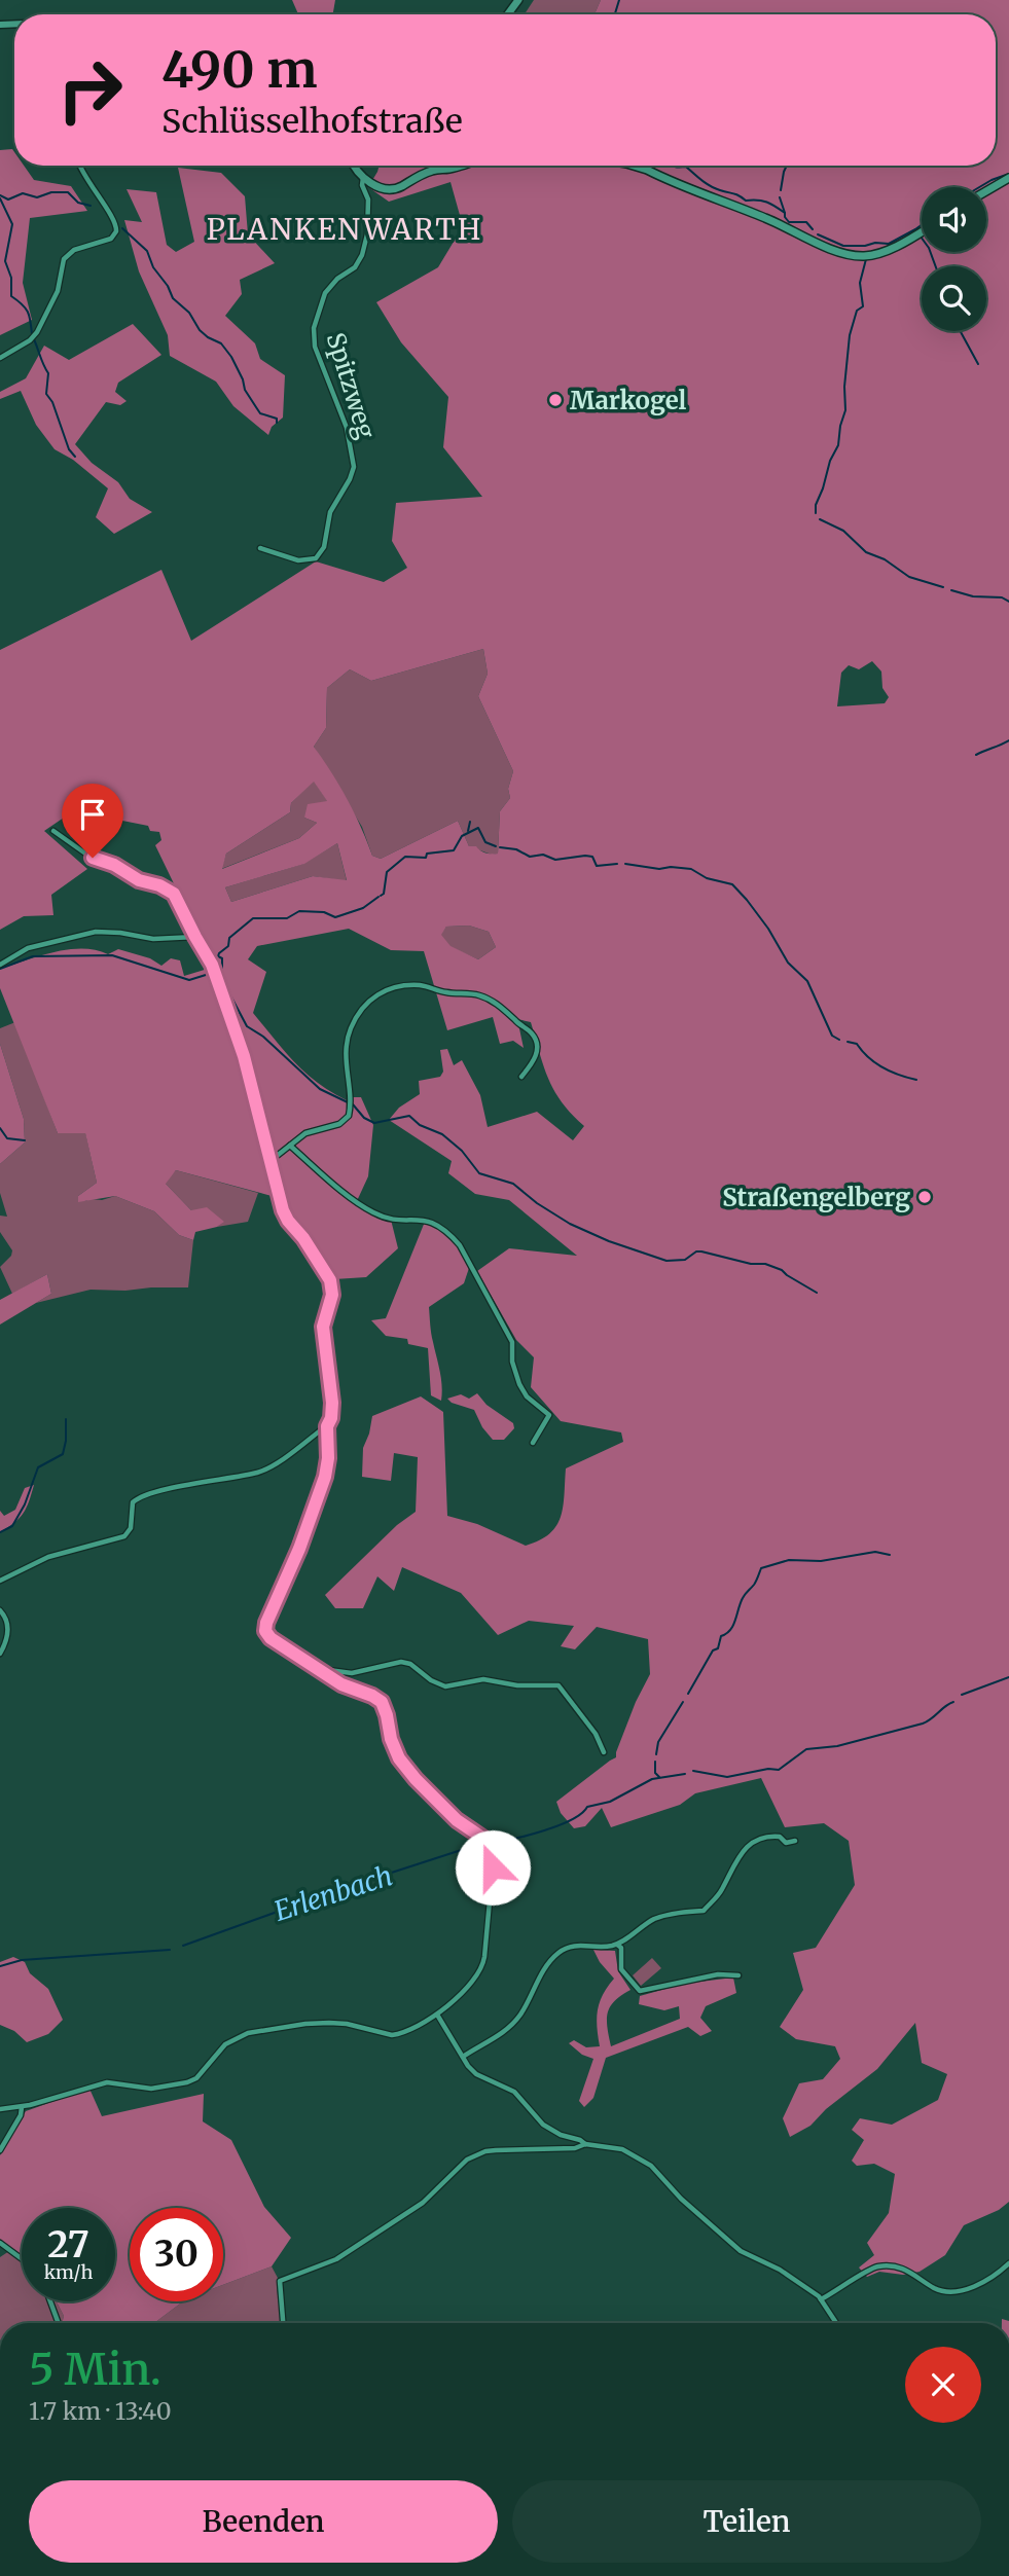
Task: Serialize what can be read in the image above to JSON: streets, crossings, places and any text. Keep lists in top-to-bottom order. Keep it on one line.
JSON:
{"streets":{"street":["Spitzweg"]},"districts":["PLANKENWARTH"],"water":["Erlenbach"],"places":["Markogel","Straßengelberg"],"page":{"turn":["490 m","Schlüsselhofstraße"],"speed":"27 km/h","limit":"30","heading":["5 Min.","1.7 km · 13:40"],"buttons":["Beenden","Teilen"]}}
